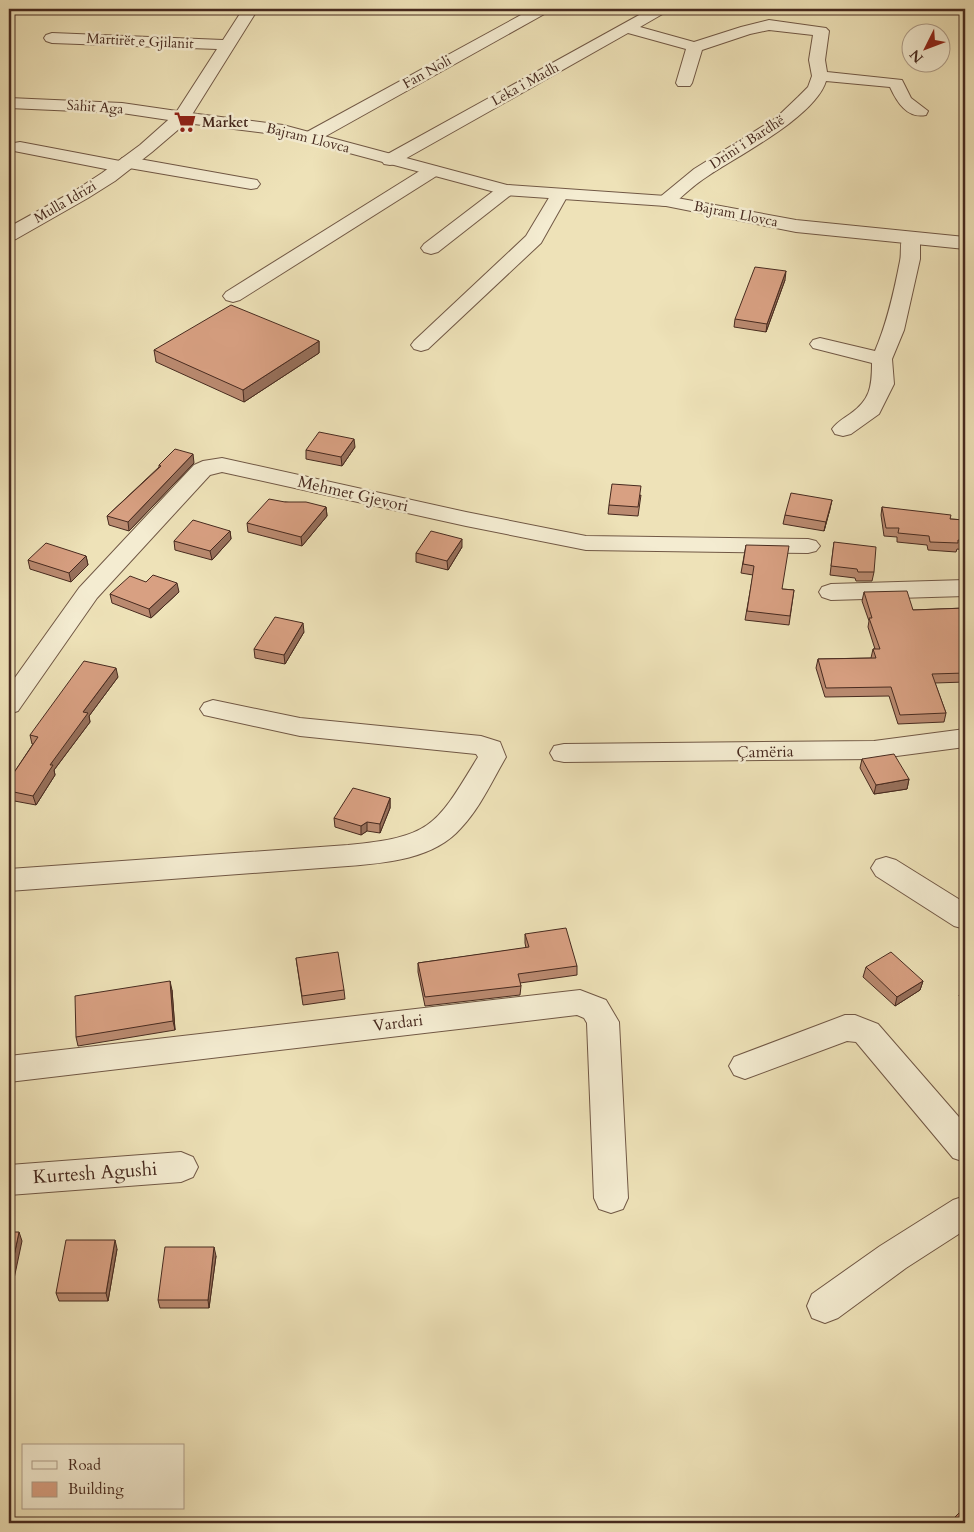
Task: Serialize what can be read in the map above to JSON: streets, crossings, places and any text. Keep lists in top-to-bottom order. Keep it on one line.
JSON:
{"streets":{"street":["Martirët e Gjilanit","Fan Noli","Leka i Madh","Sahit Aga","Bajram Llovca","Drini i Bardhë","Mulla Idrizi","Mehmet Gjevori","Çamëria","Vardari","Kurtesh Agushi"]},"crossings":[["Fan Noli","Bajram Llovca"],["Leka i Madh","Bajram Llovca"],["Sahit Aga","Bajram Llovca"],["Sahit Aga","Mulla Idrizi"],["Bajram Llovca","Drini i Bardhë"],["Bajram Llovca","Mulla Idrizi"]],"places":{"supermarket":["Market"]},"legend":["Road","Building"],"north":"bottom left"}
